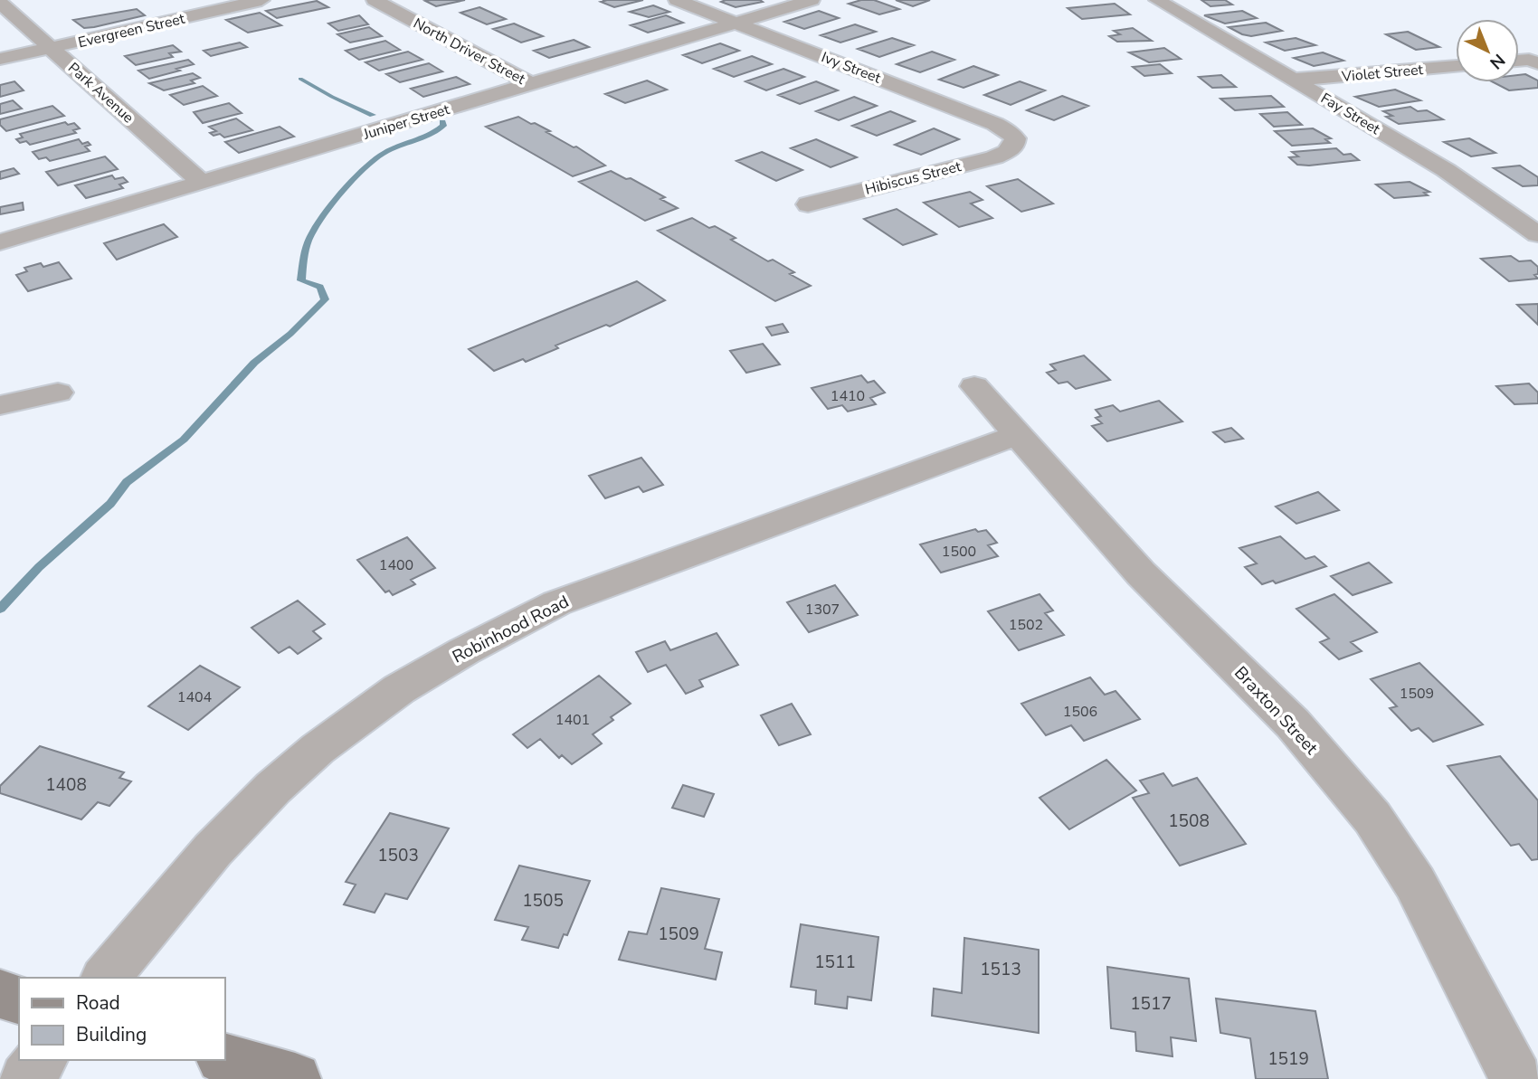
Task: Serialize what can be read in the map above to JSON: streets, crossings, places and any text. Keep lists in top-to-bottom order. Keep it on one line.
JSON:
{"streets":{"street":["Evergreen Street","North Driver Street","Ivy Street","Violet Street","Park Avenue","Fay Street","Juniper Street","Hibiscus Street","Robinhood Road","Braxton Street"]},"crossings":[["Evergreen Street","Park Avenue"],["North Driver Street","Juniper Street"],["Ivy Street","Juniper Street"],["Ivy Street","Hibiscus Street"],["Violet Street","Fay Street"],["Park Avenue","Juniper Street"],["Robinhood Road","Braxton Street"]],"house_numbers":["1410","1500","1400","1307","1502","1509","1404","1506","1401","1408","1508","1503","1505","1509","1511","1513","1517","1519"],"legend":["Road","Building"],"north":"bottom right"}
